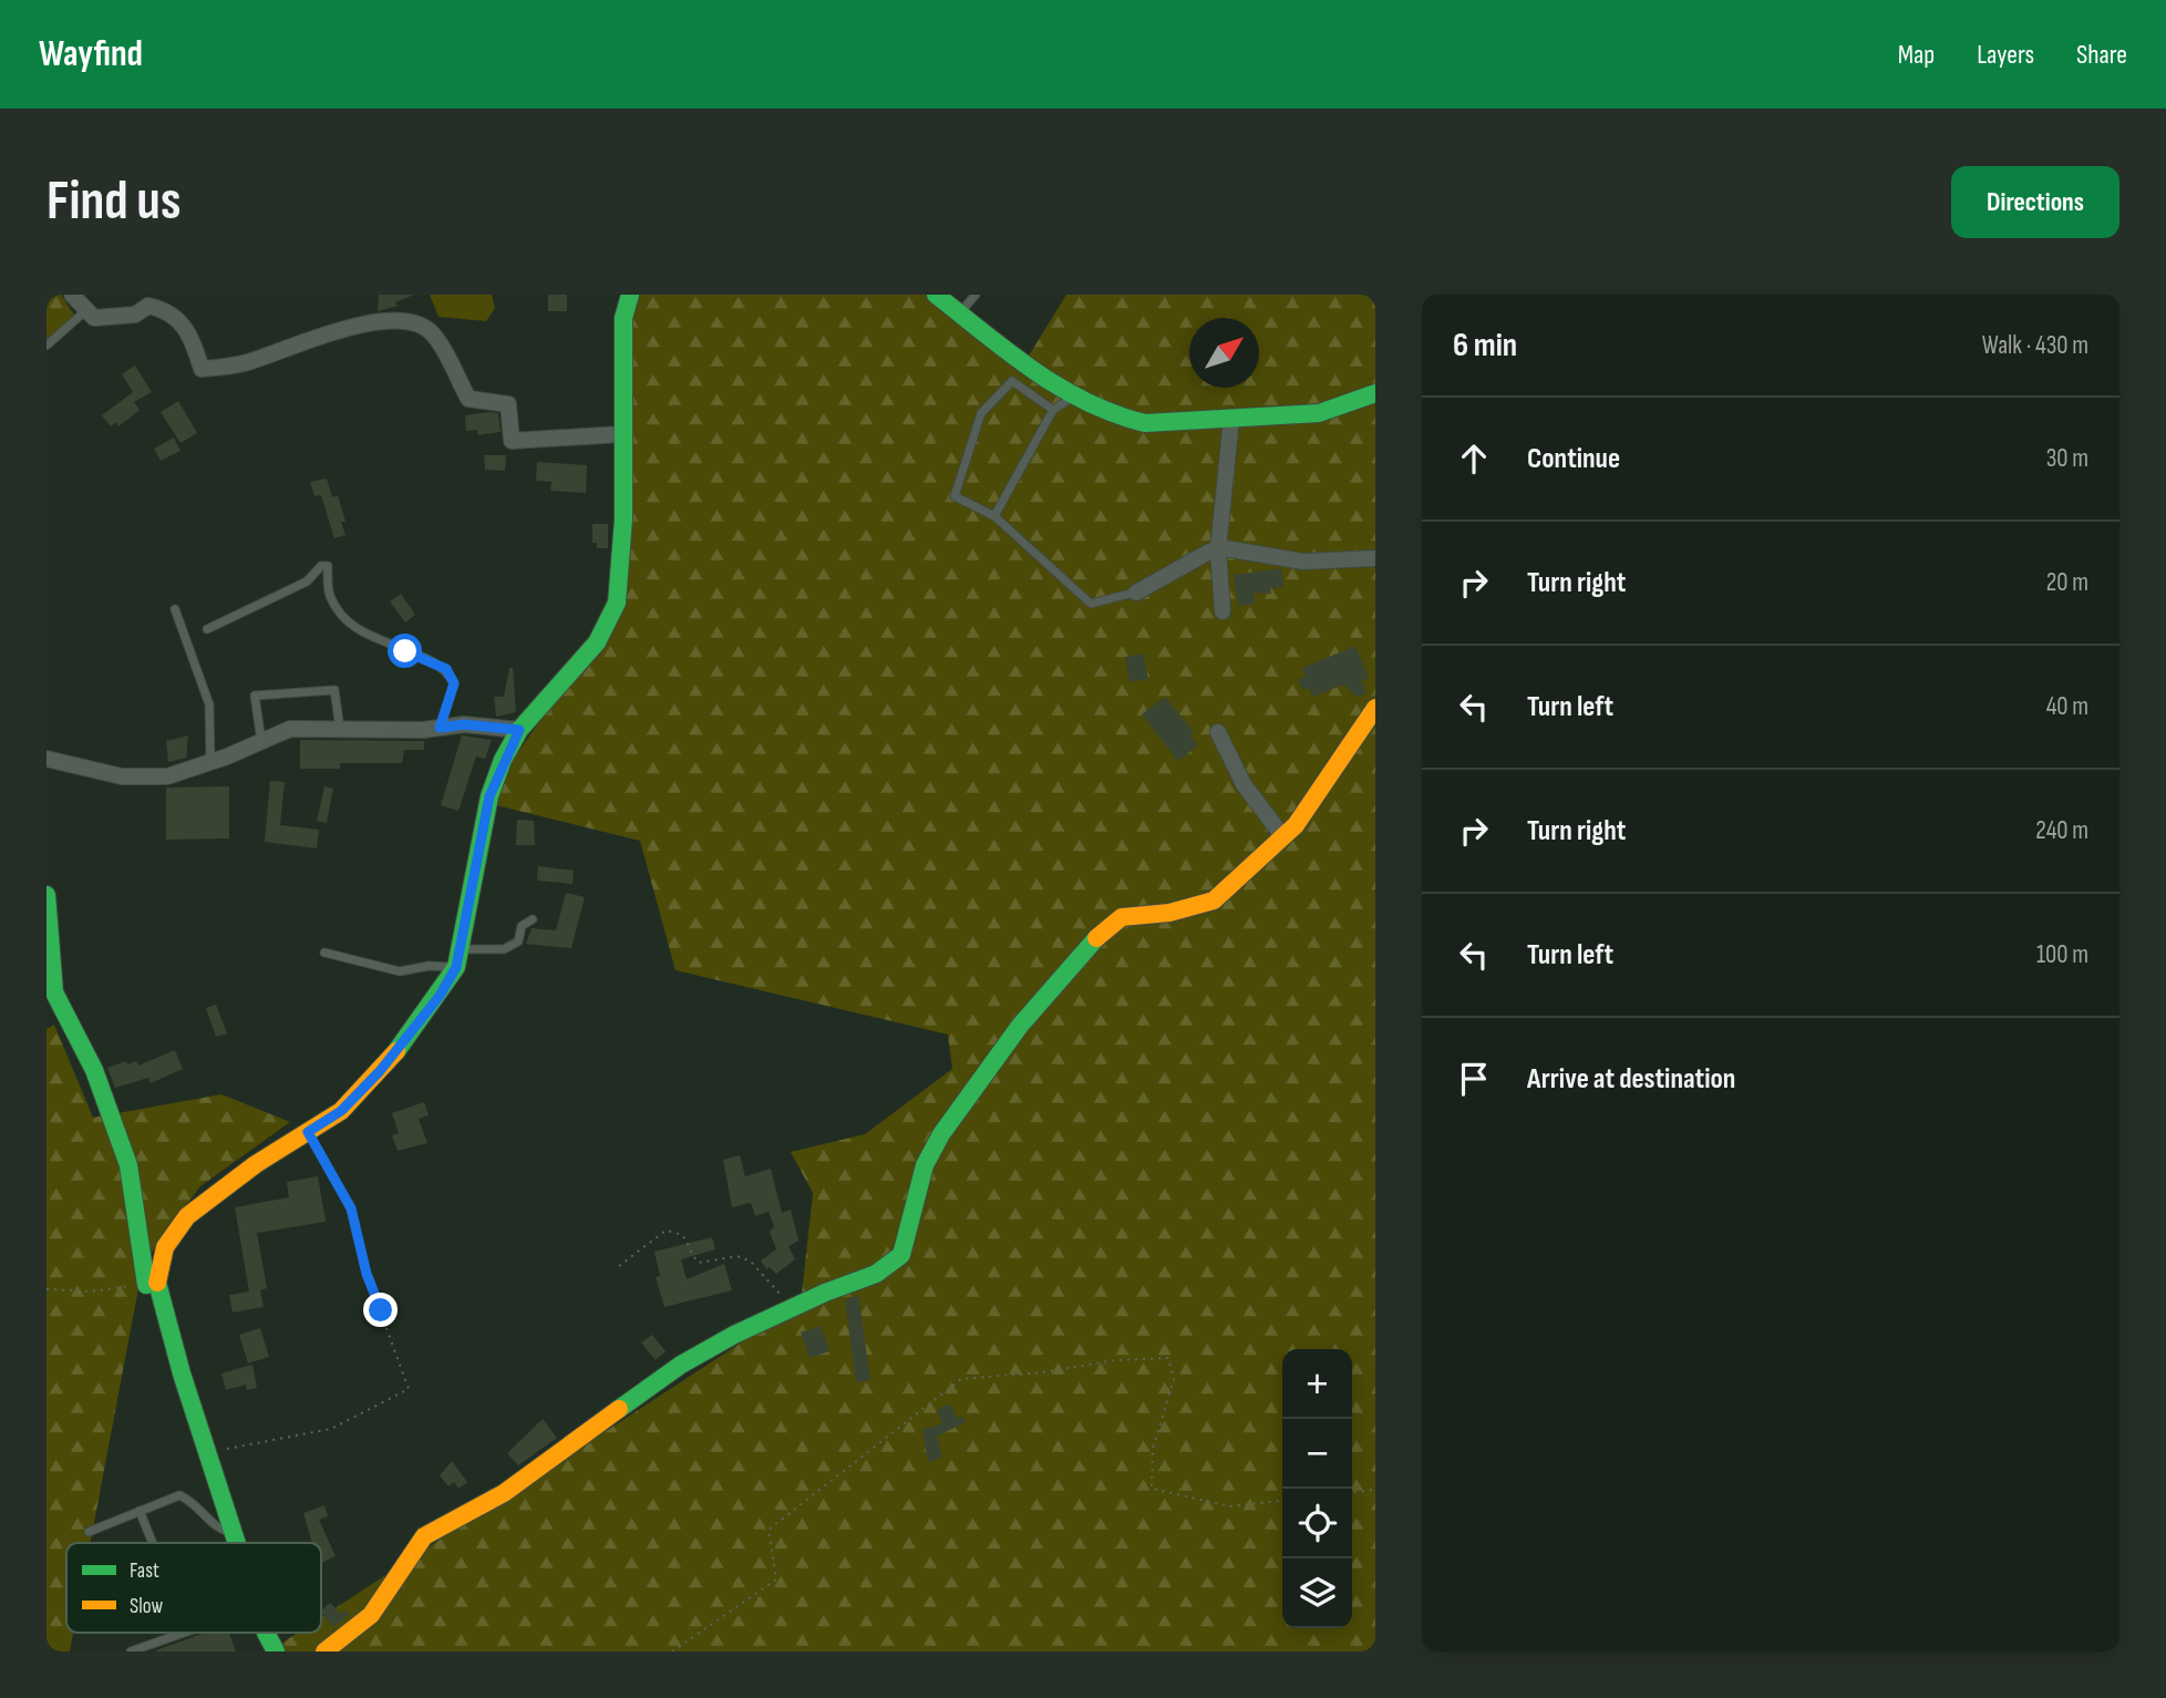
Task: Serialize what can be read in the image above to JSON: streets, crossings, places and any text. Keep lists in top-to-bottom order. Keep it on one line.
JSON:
{"legend":["Fast","Slow"],"north":"top right","page":{"header":"Wayfind","nav":["Map","Layers","Share"],"buttons":"Directions","title":"Find us","heading":["6 min","Walk · 430 m"],"list":[["Continue","30 m"],["Turn right","20 m"],["Turn left","40 m"],["Turn right","240 m"],["Turn left","100 m"],"Arrive at destination"],"map_buttons":["+","−"]}}
